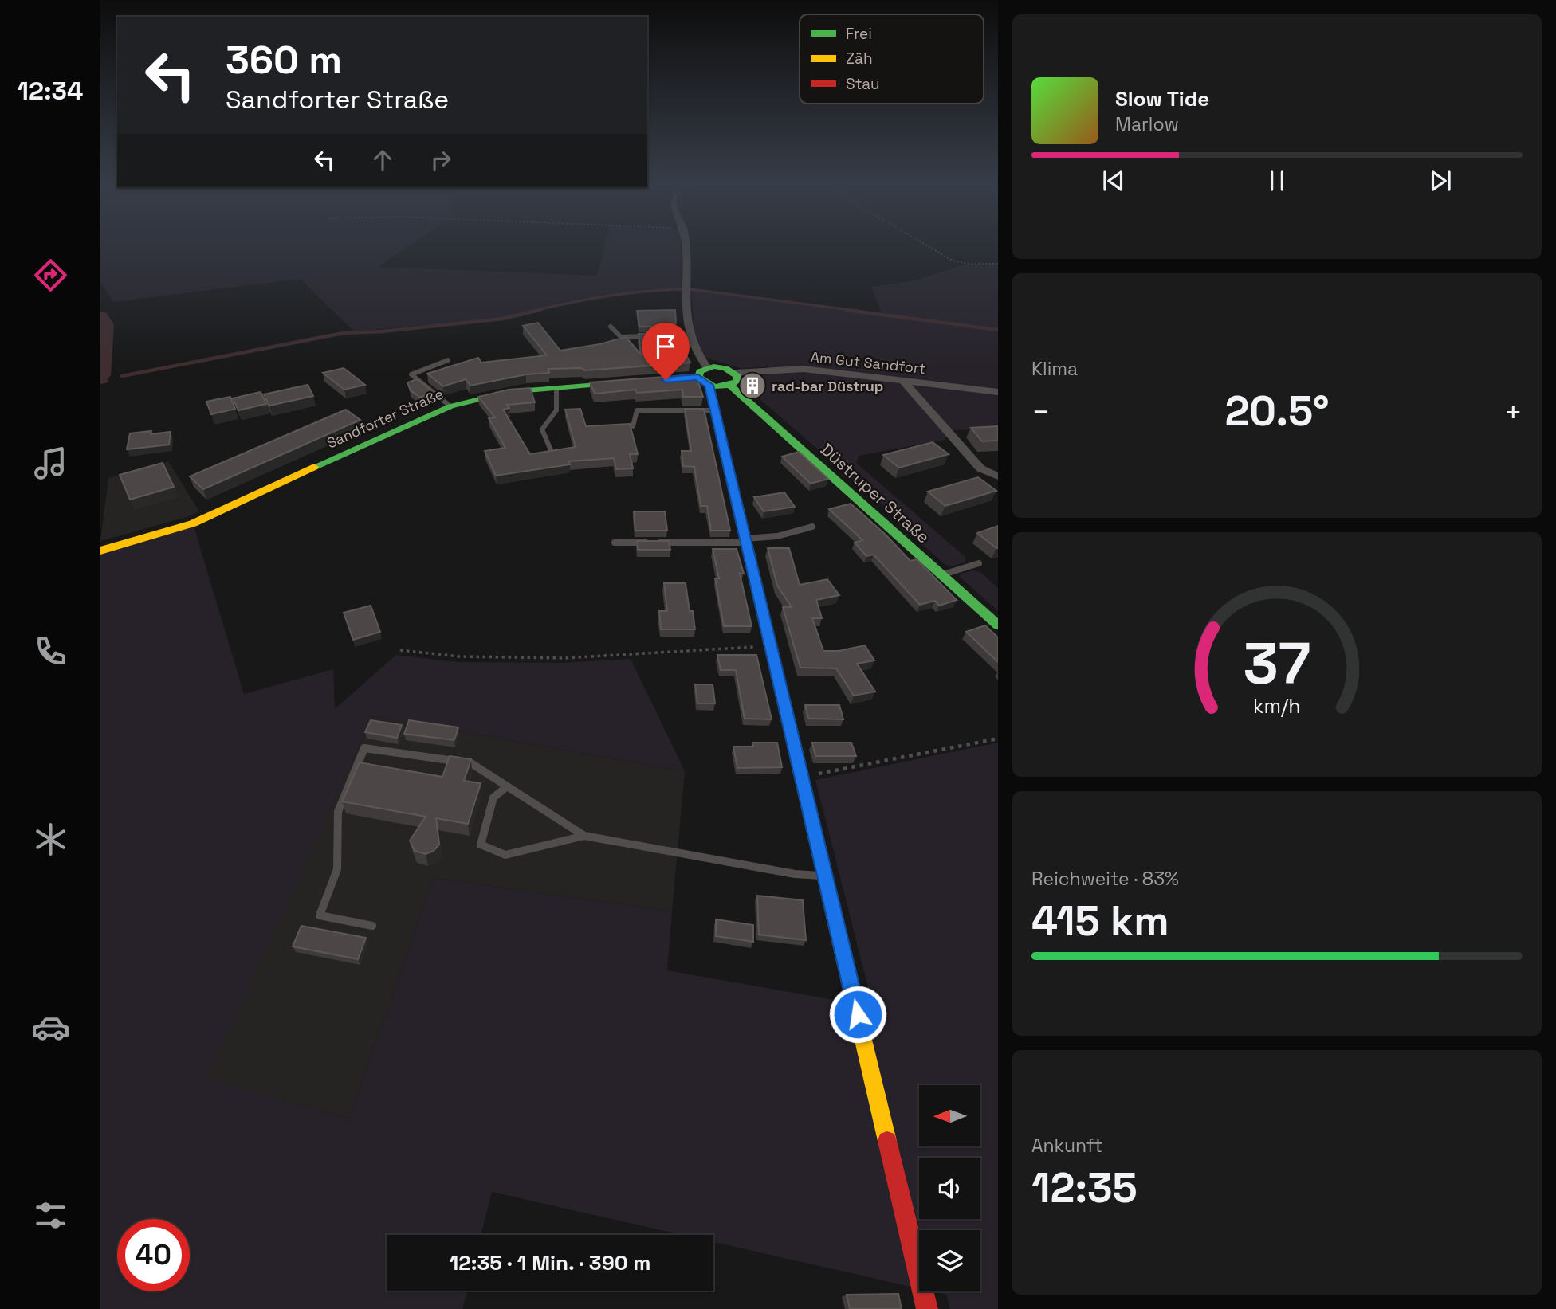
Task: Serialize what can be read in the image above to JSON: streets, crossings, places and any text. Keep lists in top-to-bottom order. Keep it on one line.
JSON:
{"streets":{"street":["Am Gut Sandfort","Sandforter Straße","Düstruper Straße"]},"crossings":[["Am Gut Sandfort","Düstruper Straße"]],"places":{"building":["rad-bar Düstrup"]},"legend":["Frei","Zäh","Stau"],"north":"left","page":{"tabs":"12:34","turn":["360 m","Sandforter Straße"],"song":["Slow Tide","Marlow"],"tile":["Klima",["Reichweite · 83%","415 km"],["Ankunft","12:35"]],"heat":["−","20.5°","+"],"limit":"40","trip":"12:35 · 1 Min. · 390 m","gauge":["37","km/h"]}}
